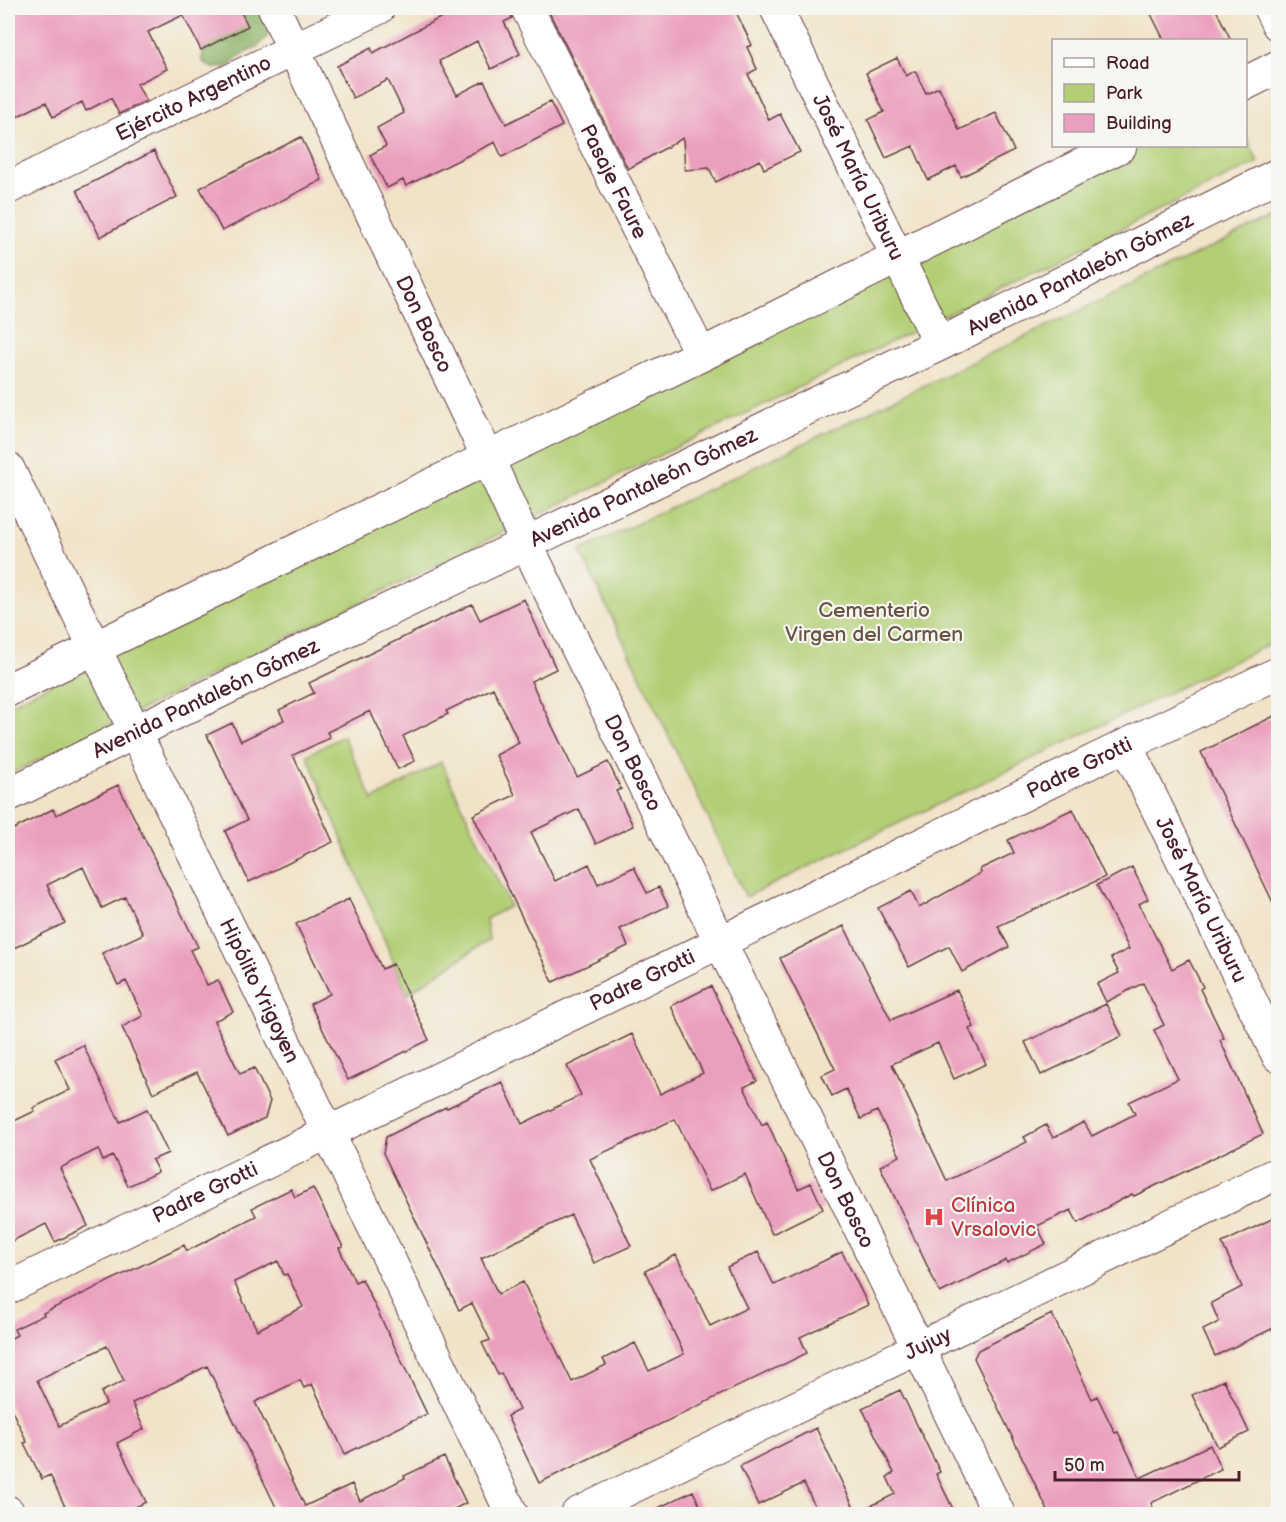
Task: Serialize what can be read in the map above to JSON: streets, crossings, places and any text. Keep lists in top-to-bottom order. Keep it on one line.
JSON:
{"streets":{"main road":["Avenida Pantaleón Gómez"],"street":["Ejército Argentino","José María Uriburu","Pasaje Faure","Don Bosco","Padre Grotti","Hipólito Yrigoyen","Jujuy"]},"crossings":[["Ejército Argentino","Don Bosco"],["José María Uriburu","Avenida Pantaleón Gómez"],["José María Uriburu","Padre Grotti"],["Avenida Pantaleón Gómez","Don Bosco"],["Avenida Pantaleón Gómez","Hipólito Yrigoyen"],["Don Bosco","Padre Grotti"],["Don Bosco","Jujuy"],["Padre Grotti","Hipólito Yrigoyen"]],"parks":["Cementerio Virgen del Carmen"],"places":{"hospital":["Clínica Vrsalovic"]},"legend":["Road","Park","Building"],"scale_bar":"50 m"}
